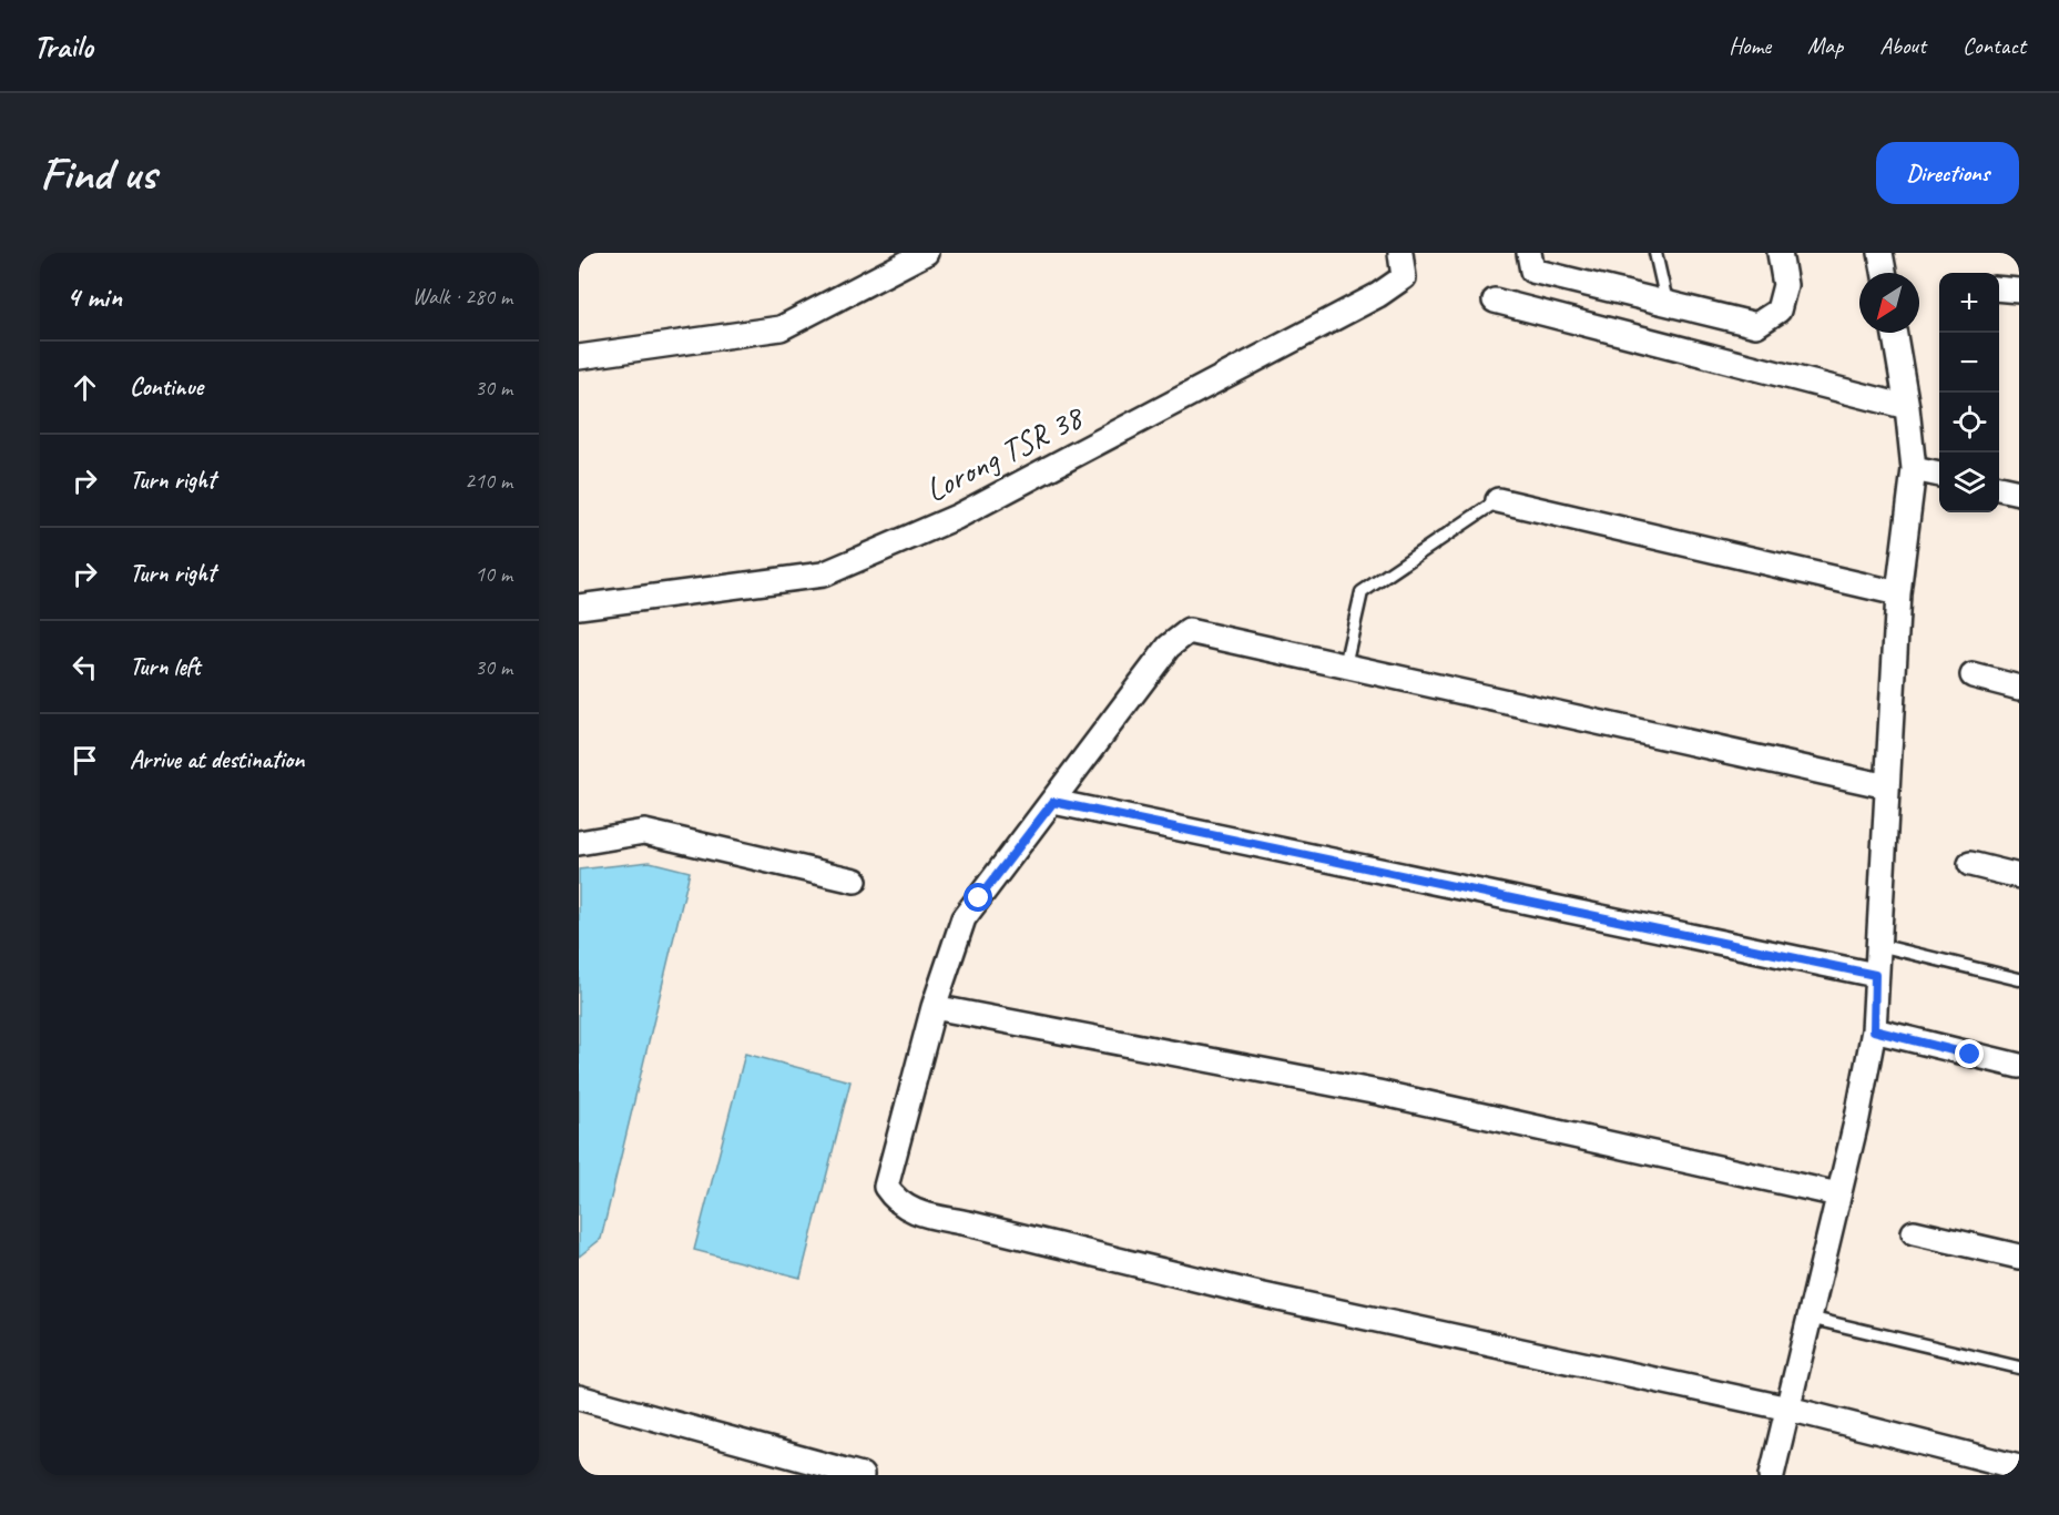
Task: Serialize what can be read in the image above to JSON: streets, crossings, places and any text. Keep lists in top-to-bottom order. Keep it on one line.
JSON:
{"streets":{"street":["Lorong TSR 38"]},"north":"bottom left","page":{"header":"Trailo","nav":["Home","Map","About","Contact"],"buttons":"Directions","title":"Find us","heading":["4 min","Walk · 280 m"],"map_buttons":["+","−"],"list":[["Continue","30 m"],["Turn right","210 m"],["Turn right","10 m"],["Turn left","30 m"],"Arrive at destination"]}}
